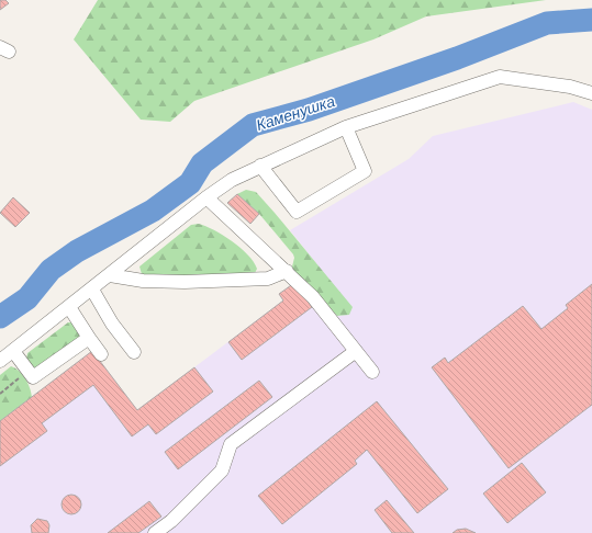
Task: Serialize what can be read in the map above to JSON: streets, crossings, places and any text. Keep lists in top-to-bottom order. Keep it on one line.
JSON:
{"water":["Каменушка"]}
